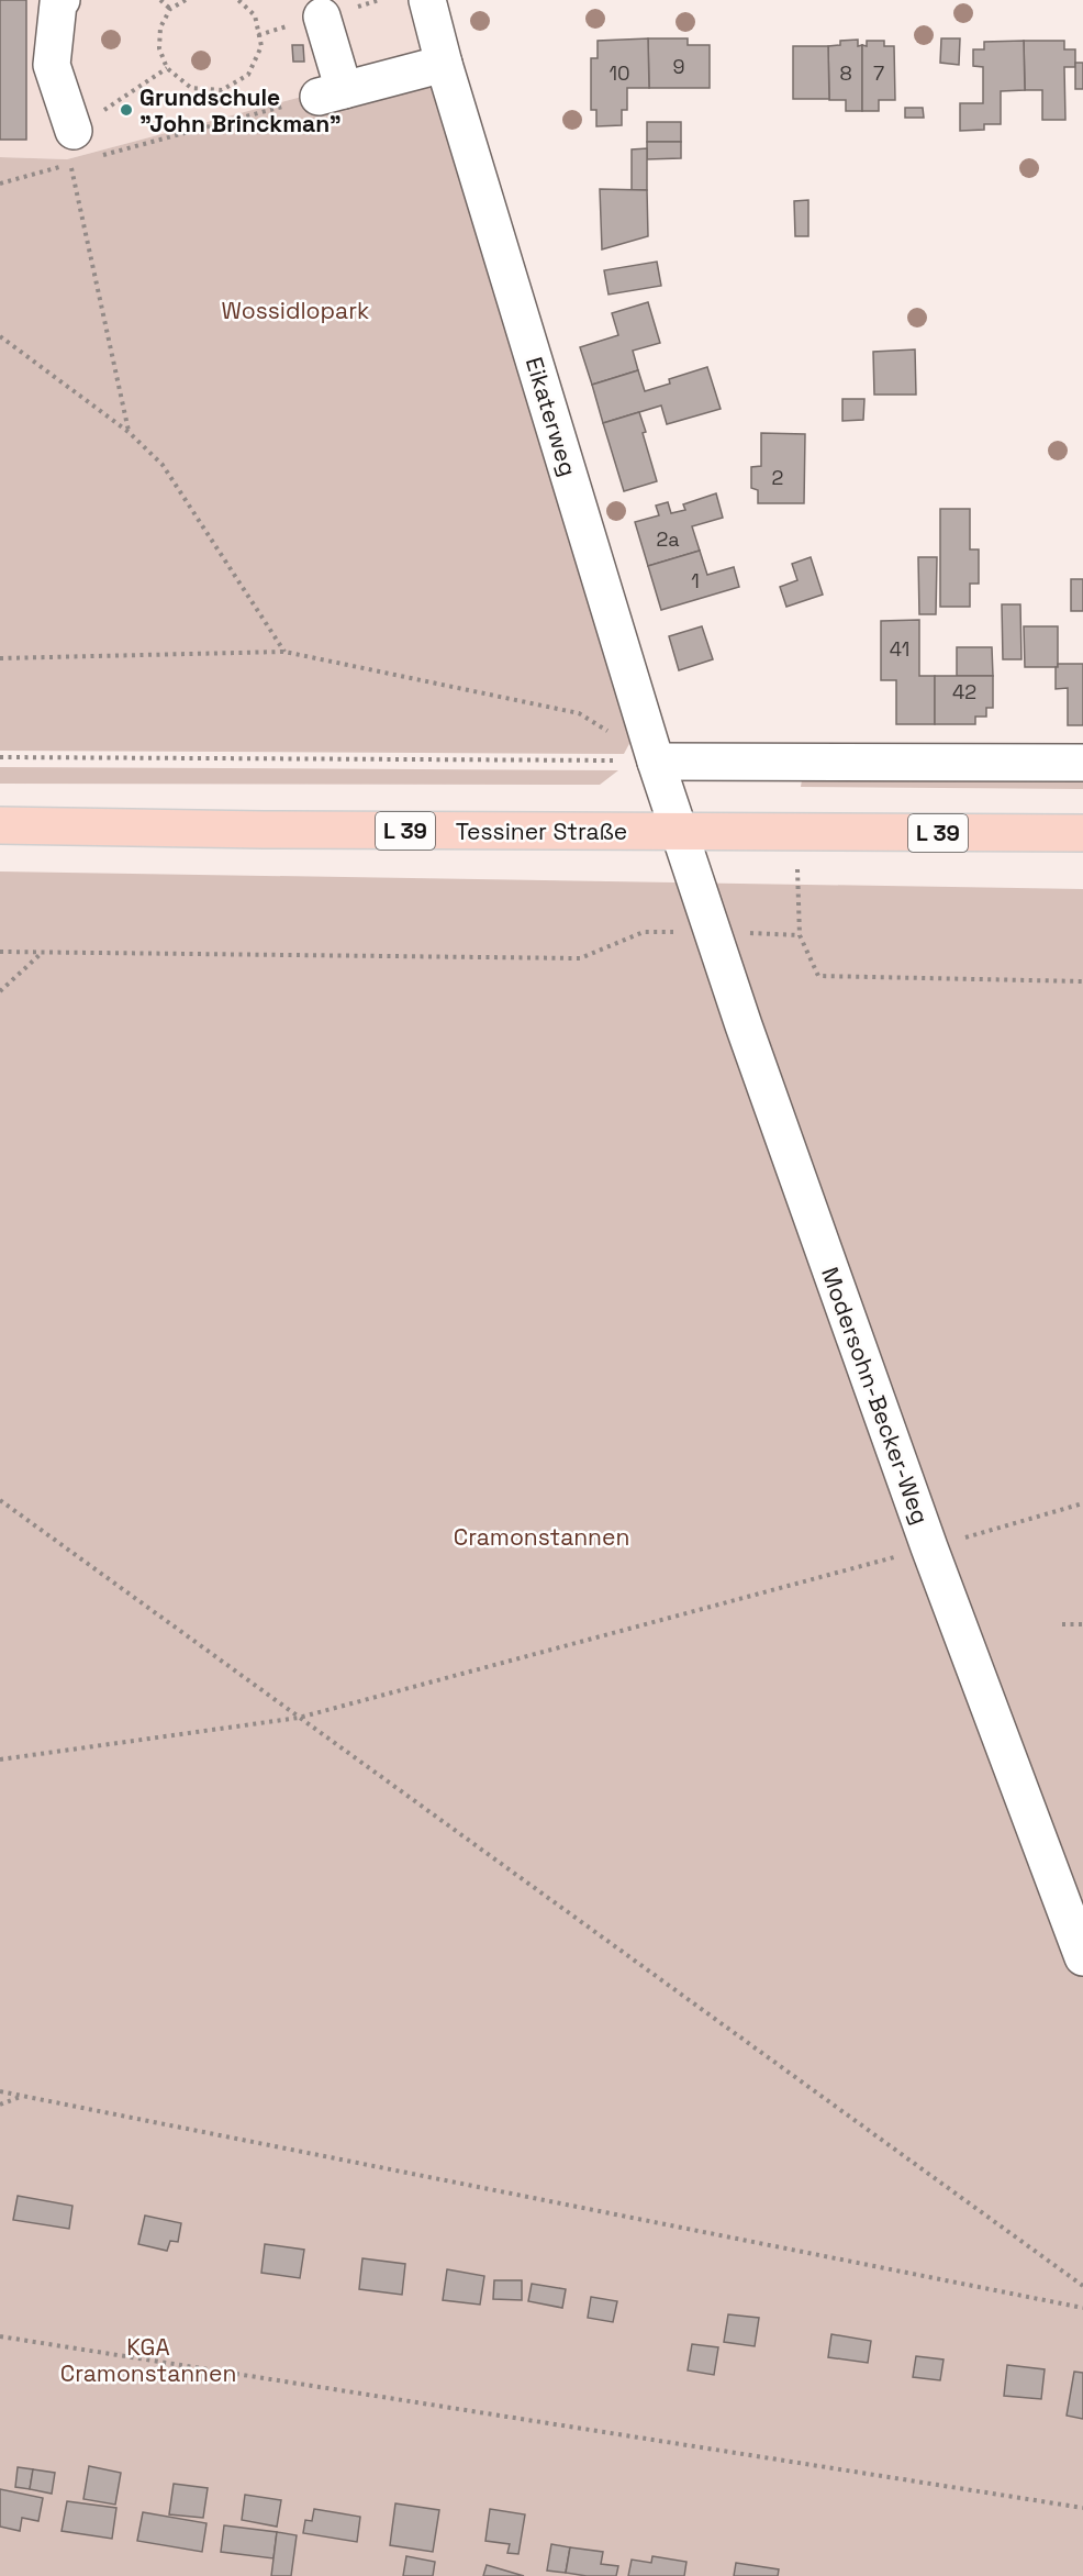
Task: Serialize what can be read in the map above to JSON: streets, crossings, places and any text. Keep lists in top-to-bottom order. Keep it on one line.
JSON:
{"streets":{"main road":["L 39","Tessiner Straße"],"street":["Eikaterweg","Modersohn-Becker-Weg"]},"crossings":[["Eikaterweg","Tessiner Straße"],["Eikaterweg","Modersohn-Becker-Weg"],["Tessiner Straße","Modersohn-Becker-Weg"]],"parks":["Wossidlopark","Cramonstannen","KGA Cramonstannen"],"places":["Grundschule \"John Brinckman\""],"house_numbers":["9","10","8","7","2","2a","1","41","42"]}
